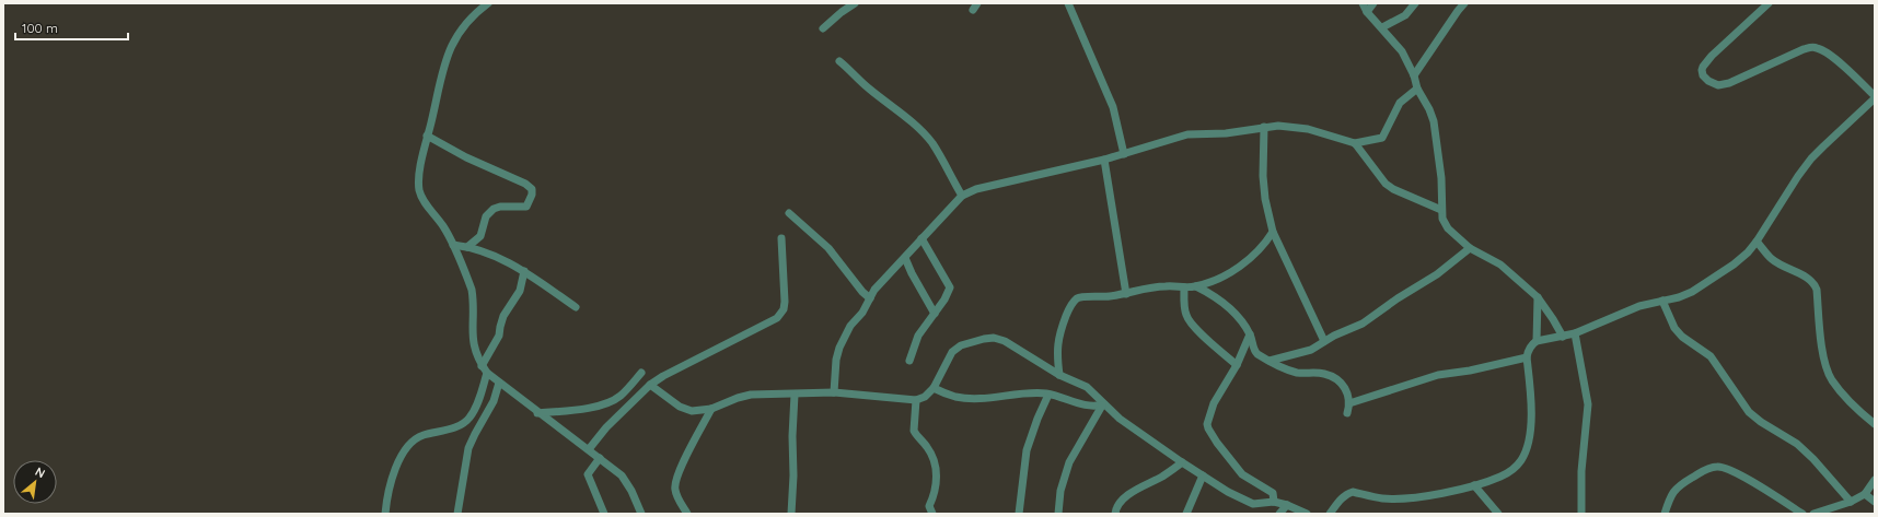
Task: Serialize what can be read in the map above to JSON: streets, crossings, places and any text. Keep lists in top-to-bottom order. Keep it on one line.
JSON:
{"scale_bar":"100 m","north":"top right"}
